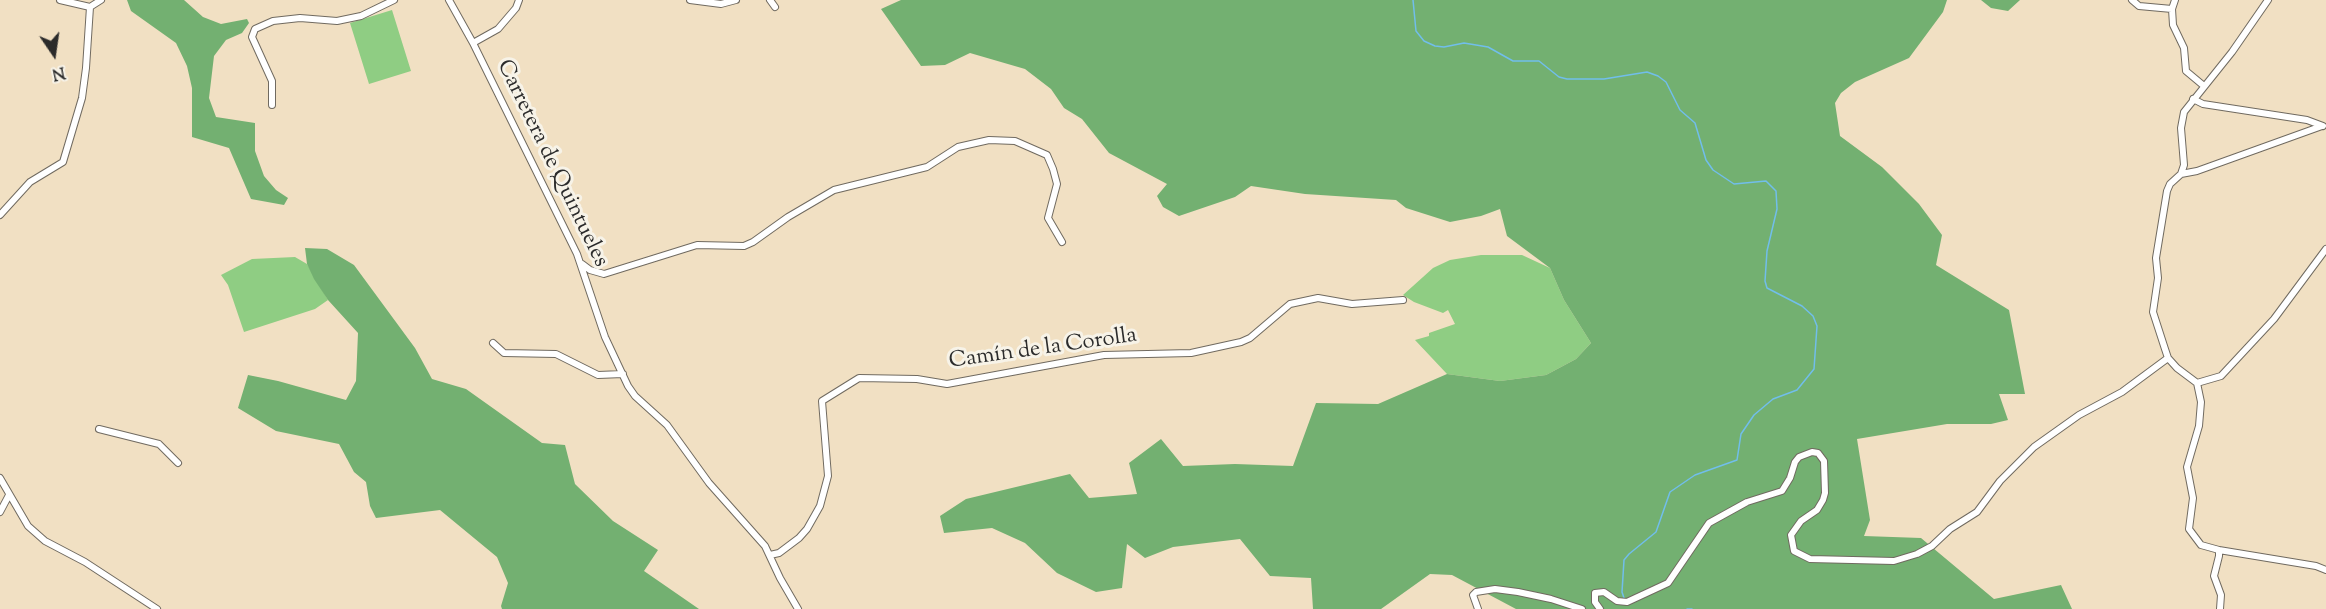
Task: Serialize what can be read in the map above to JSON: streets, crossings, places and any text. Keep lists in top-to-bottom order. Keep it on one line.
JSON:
{"streets":{"street":["Carretera de Quintueles","Camín de la Corolla"]},"crossings":[["Carretera de Quintueles","Camín de la Corolla"]],"north":"bottom"}
